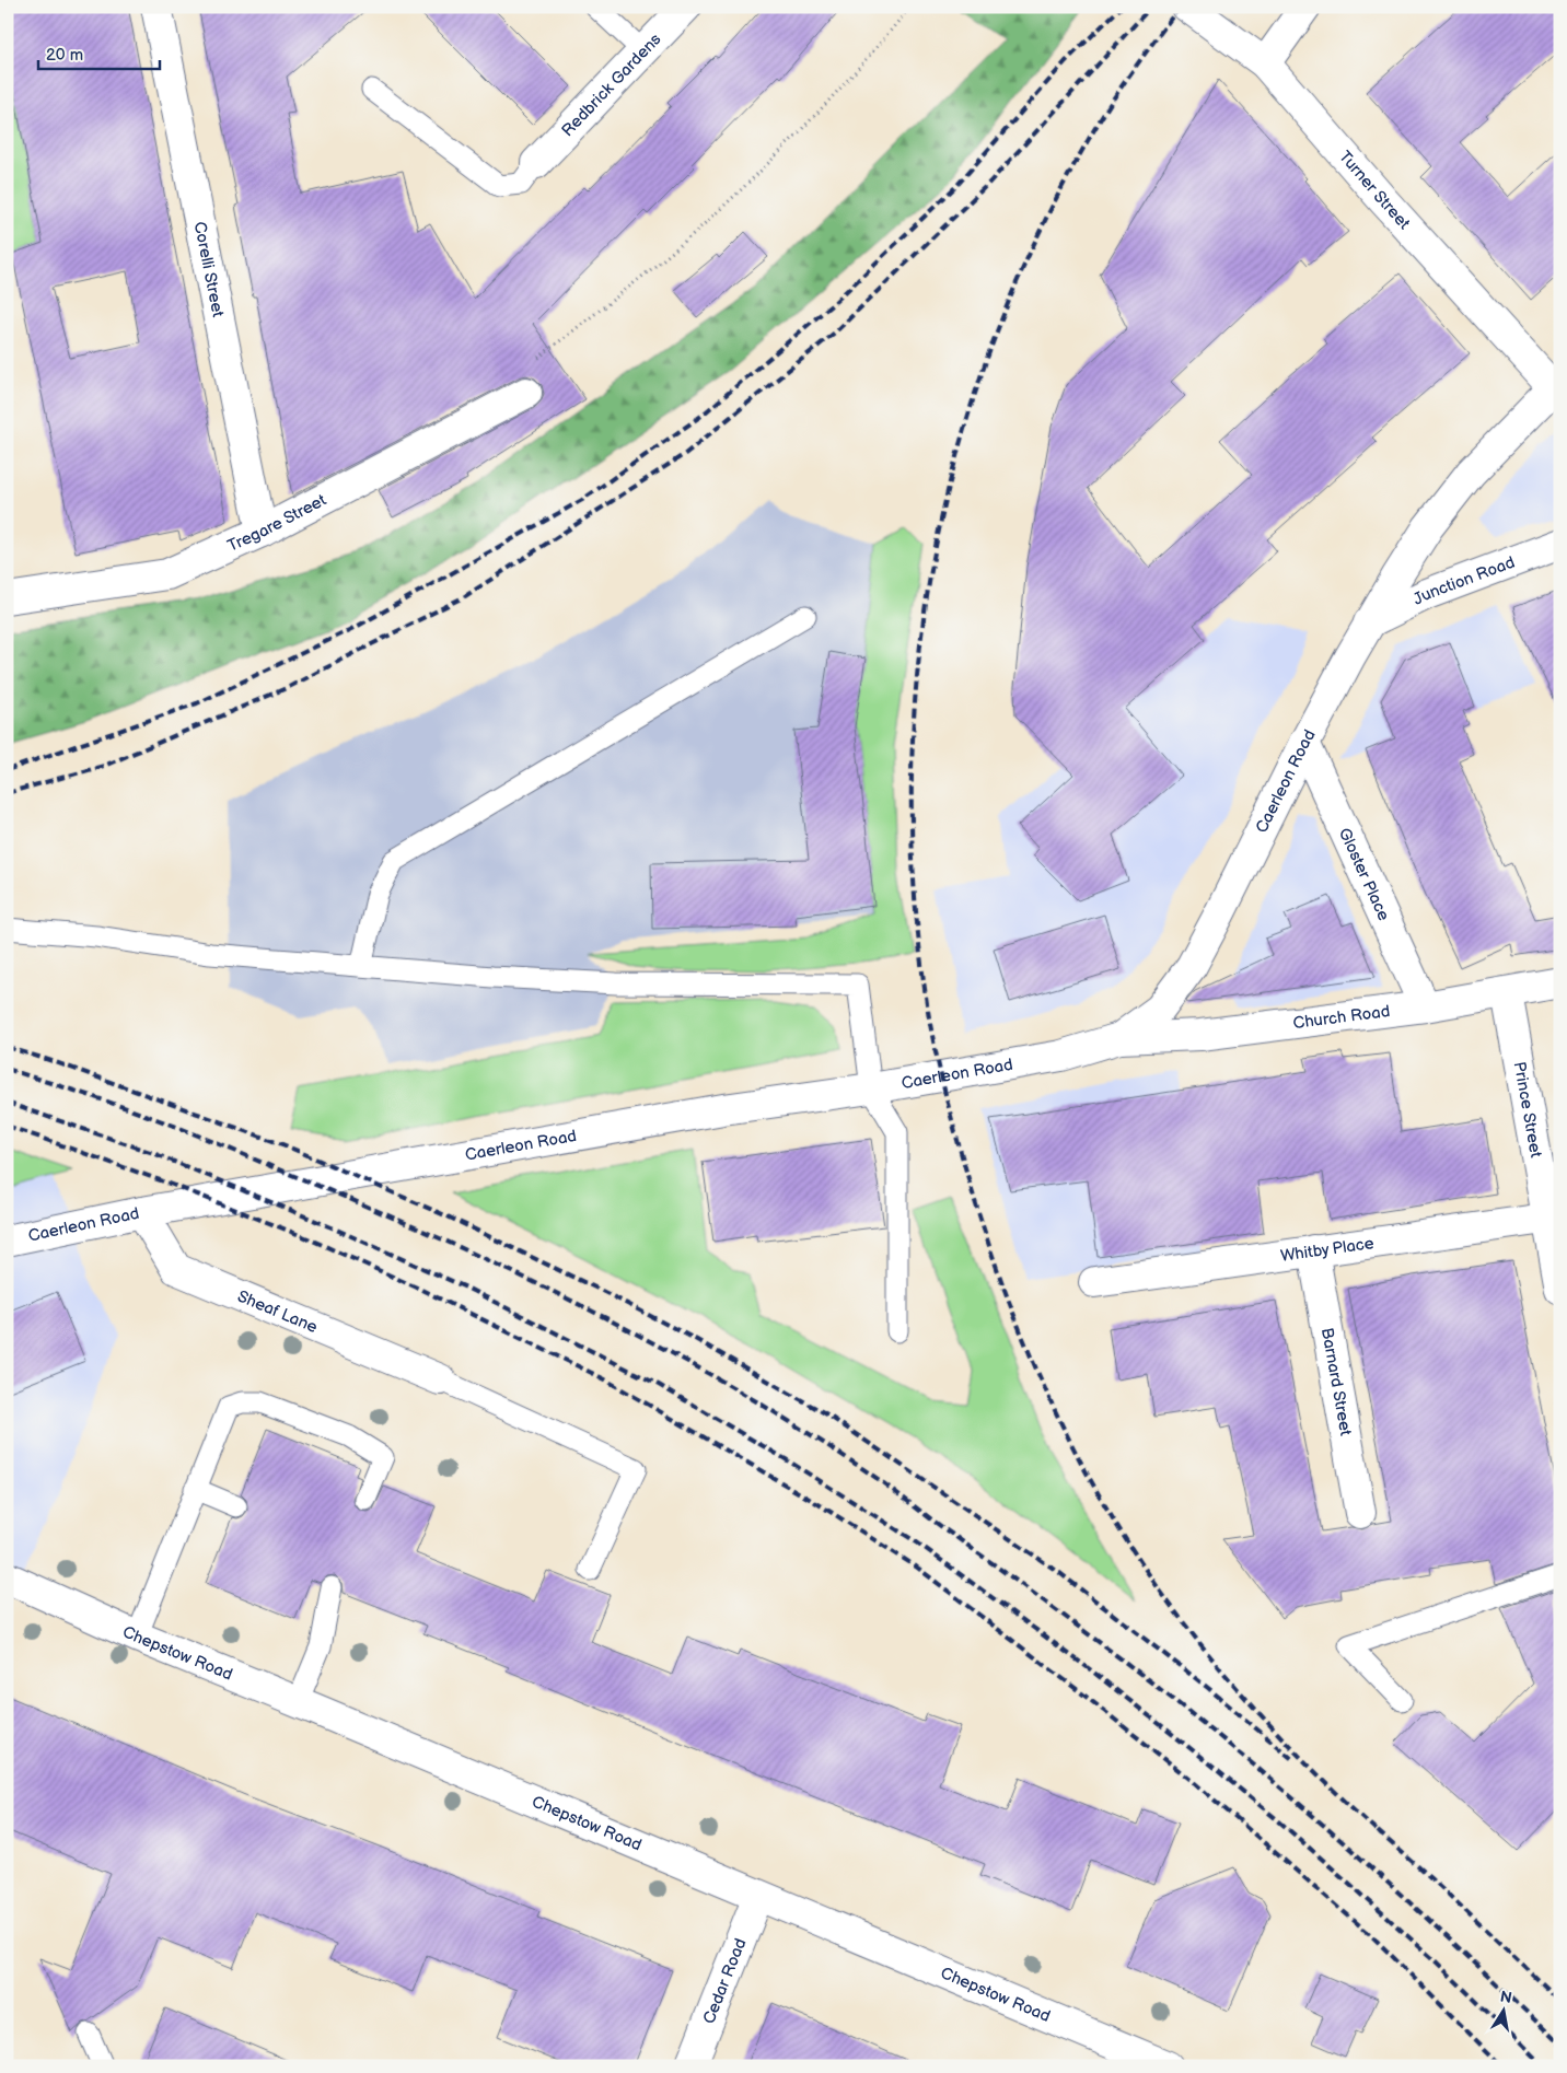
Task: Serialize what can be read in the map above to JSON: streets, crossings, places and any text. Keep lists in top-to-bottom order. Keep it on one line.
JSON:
{"streets":{"street":["Redbrick Gardens","Turner Street","Corelli Street","Tregare Street","Junction Road","Caerleon Road","Gloster Place","Church Road","Prince Street","Whitby Place","Sheaf Lane","Barnard Street","Chepstow Road","Cedar Road"]},"crossings":[["Turner Street","Caerleon Road"],["Corelli Street","Tregare Street"],["Junction Road","Caerleon Road"],["Caerleon Road","Gloster Place"],["Caerleon Road","Church Road"],["Caerleon Road","Sheaf Lane"],["Gloster Place","Church Road"],["Church Road","Prince Street"],["Prince Street","Whitby Place"],["Whitby Place","Barnard Street"],["Chepstow Road","Cedar Road"]],"scale_bar":"20 m","north":"top"}
